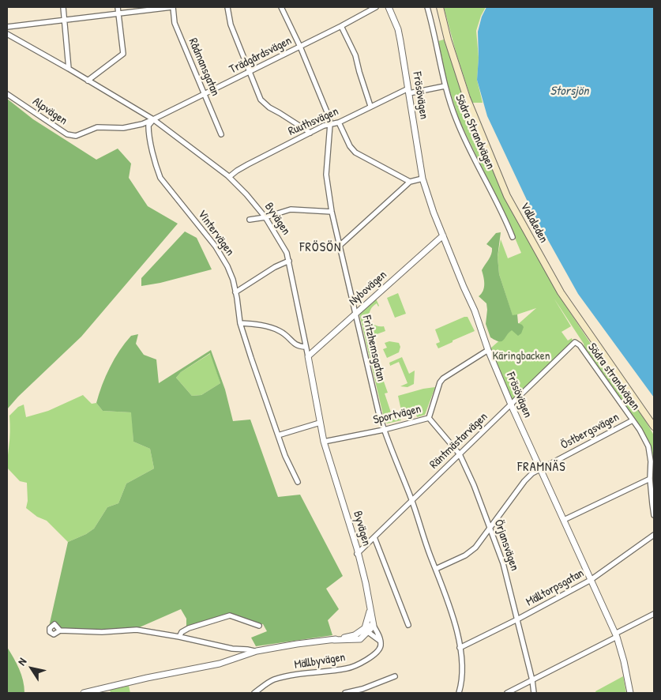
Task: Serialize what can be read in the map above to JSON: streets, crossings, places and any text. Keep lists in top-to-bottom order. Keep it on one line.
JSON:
{"streets":{"main road":["Vallaleden"],"street":["Trädgårdsvägen","Rådmansgatan","Frösövägen","Alpvägen","Ruuthsvägen","Södra Strandvägen","Byvägen","Vintervägen","Nybovägen","Fritzhemsgatan","Södra strandvägen","Sportvägen","Östbergsvägen","Räntmästarvägen","Örjansvägen","Mälltorpsgatan","Mällbyvägen"]},"crossings":[["Trädgårdsvägen","Rådmansgatan"],["Trädgårdsvägen","Alpvägen"],["Trädgårdsvägen","Byvägen"],["Trädgårdsvägen","Vintervägen"],["Trädgårdsvägen","Fritzhemsgatan"],["Frösövägen","Ruuthsvägen"],["Frösövägen","Nybovägen"],["Frösövägen","Sportvägen"],["Frösövägen","Östbergsvägen"],["Frösövägen","Räntmästarvägen"],["Frösövägen","Mälltorpsgatan"],["Alpvägen","Byvägen"],["Alpvägen","Vintervägen"],["Ruuthsvägen","Södra Strandvägen"],["Ruuthsvägen","Byvägen"],["Ruuthsvägen","Fritzhemsgatan"],["Byvägen","Vintervägen"],["Byvägen","Nybovägen"],["Byvägen","Sportvägen"],["Byvägen","Räntmästarvägen"],["Nybovägen","Fritzhemsgatan"],["Fritzhemsgatan","Sportvägen"],["Fritzhemsgatan","Östbergsvägen"],["Fritzhemsgatan","Räntmästarvägen"],["Fritzhemsgatan","Mälltorpsgatan"],["Södra strandvägen","Östbergsvägen"],["Södra strandvägen","Räntmästarvägen"],["Sportvägen","Örjansvägen"],["Östbergsvägen","Örjansvägen"],["Räntmästarvägen","Örjansvägen"],["Örjansvägen","Mälltorpsgatan"]],"districts":["FRÖSÖN","FRAMNÄS"],"water":["Storsjön"],"parks":["Käringbacken"],"north":"top left"}
